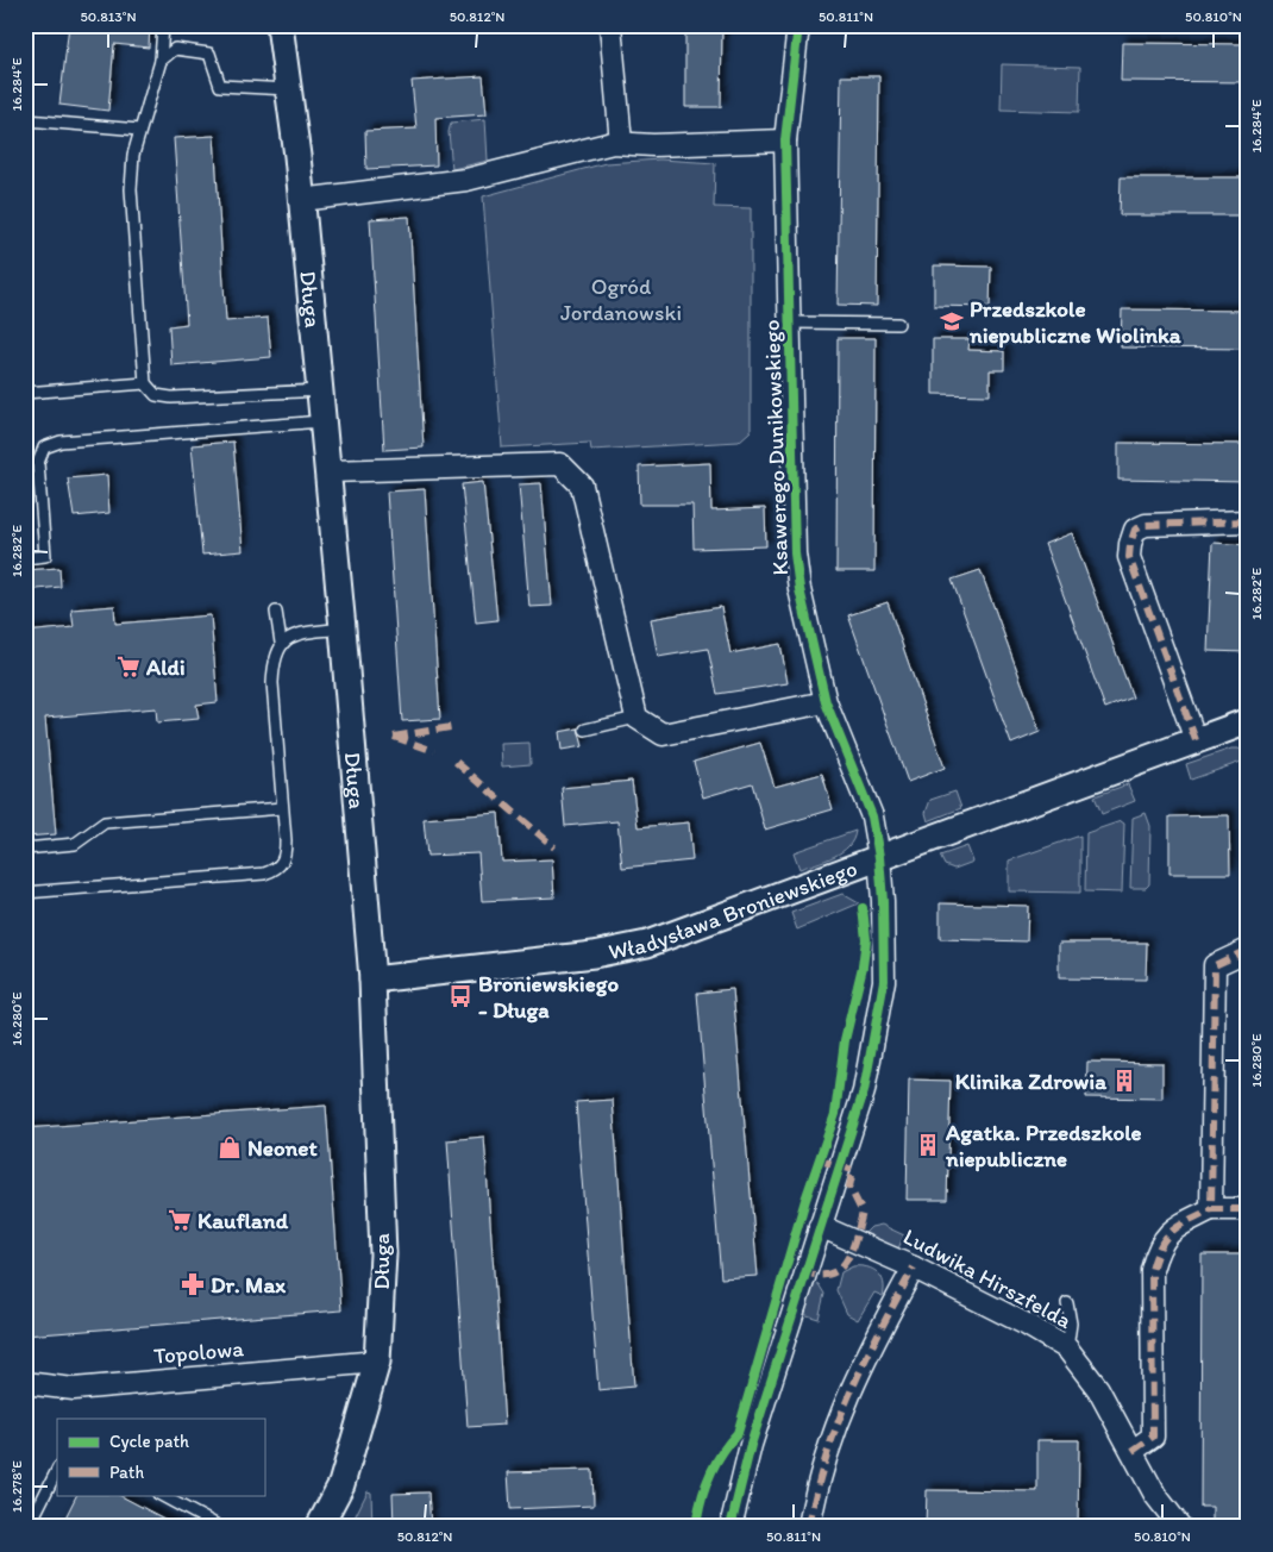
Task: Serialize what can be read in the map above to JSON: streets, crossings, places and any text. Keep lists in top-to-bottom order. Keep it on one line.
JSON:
{"streets":{"street":["Długa","Ksawerego Dunikowskiego","Władysława Broniewskiego","Ludwika Hirszfelda","Topolowa"]},"crossings":[["Długa","Władysława Broniewskiego"],["Długa","Topolowa"],["Ksawerego Dunikowskiego","Władysława Broniewskiego"],["Ksawerego Dunikowskiego","Ludwika Hirszfelda"]],"parks":["Ogród Jordanowski"],"places":{"school or university":["Przedszkole niepubliczne Wiolinka"],"supermarket":["Aldi","Kaufland"],"bus stop":["Broniewskiego - Długa"],"building":["Klinika Zdrowia","Agatka. Przedszkole niepubliczne"],"shop":["Neonet"],"pharmacy":["Dr. Max"]},"legend":["Cycle path","Path"],"coordinates":["50.813°N","50.812°N","50.811°N","50.810°N","16.284°E","16.282°E","16.280°E","16.278°E"]}
